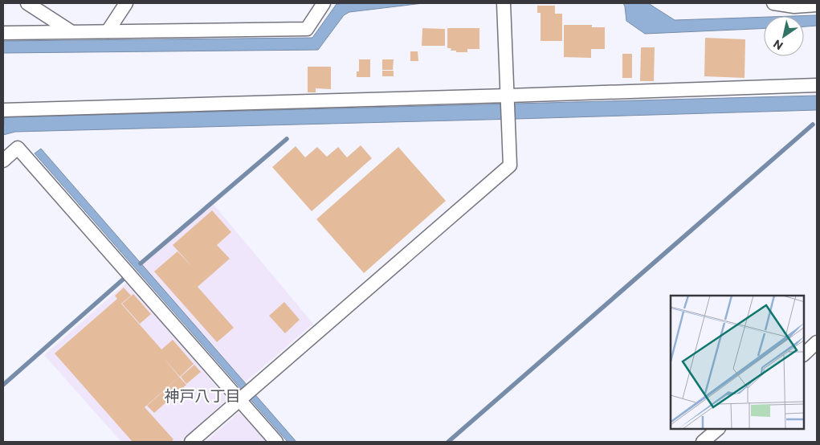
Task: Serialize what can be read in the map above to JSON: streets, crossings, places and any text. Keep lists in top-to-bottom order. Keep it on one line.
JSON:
{"districts":["神戸八丁目"],"north":"bottom left"}
